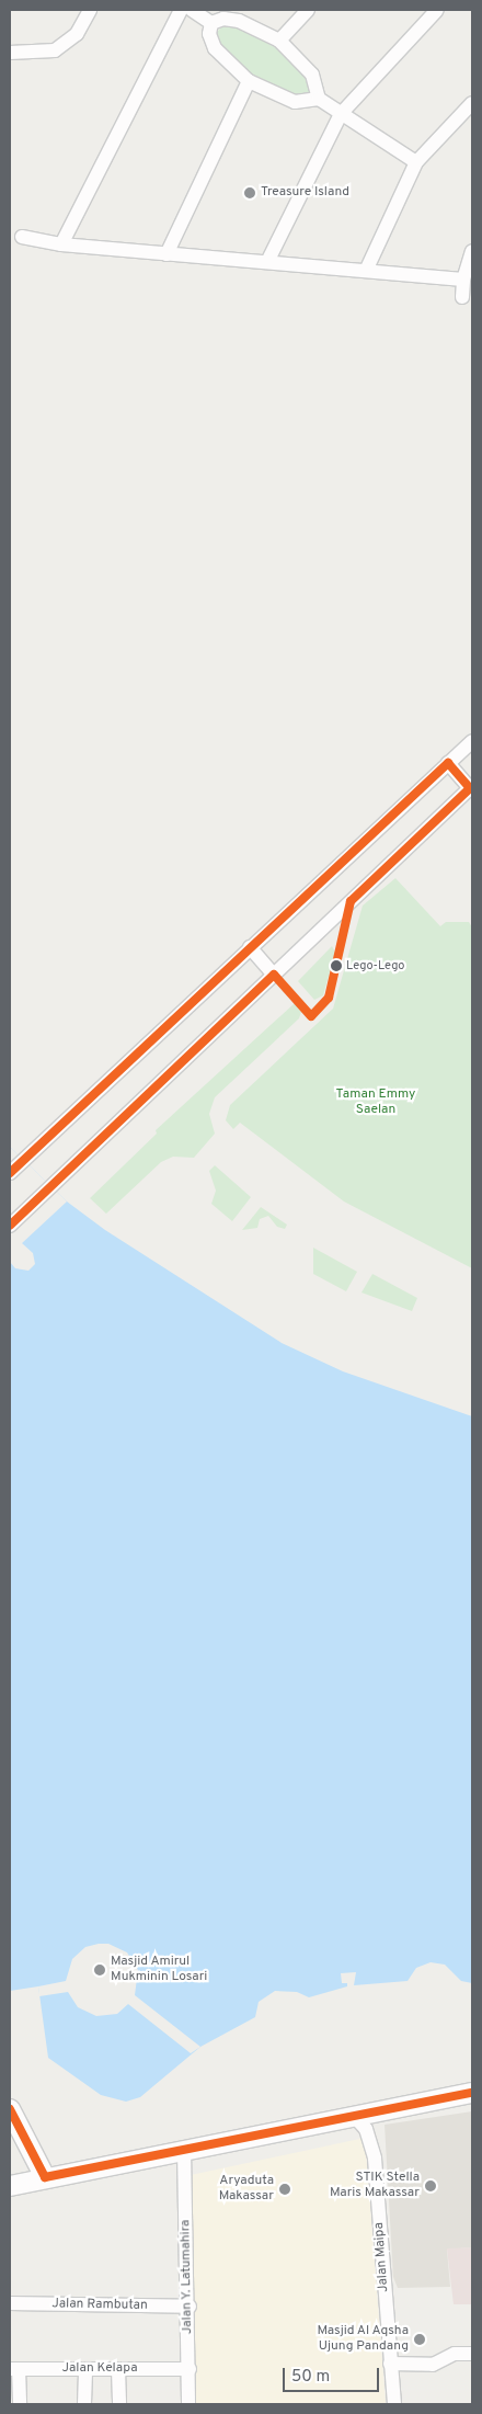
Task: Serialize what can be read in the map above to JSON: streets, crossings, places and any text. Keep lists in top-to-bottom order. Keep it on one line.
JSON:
{"streets":{"street":["Jalan Maipa","Jalan Y. Latumahira","Jalan Rambutan","Jalan Kelapa"]},"crossings":[["Jalan Y. Latumahira","Jalan Rambutan"],["Jalan Y. Latumahira","Jalan Kelapa"]],"parks":["Taman Emmy Saelan"],"places":["Treasure Island","Lego-Lego","Masjid Amirul Mukminin Losari","STIK Stella Maris Makassar","Aryaduta Makassar","Masjid Al Aqsha Ujung Pandang"],"scale_bar":"50 m"}
